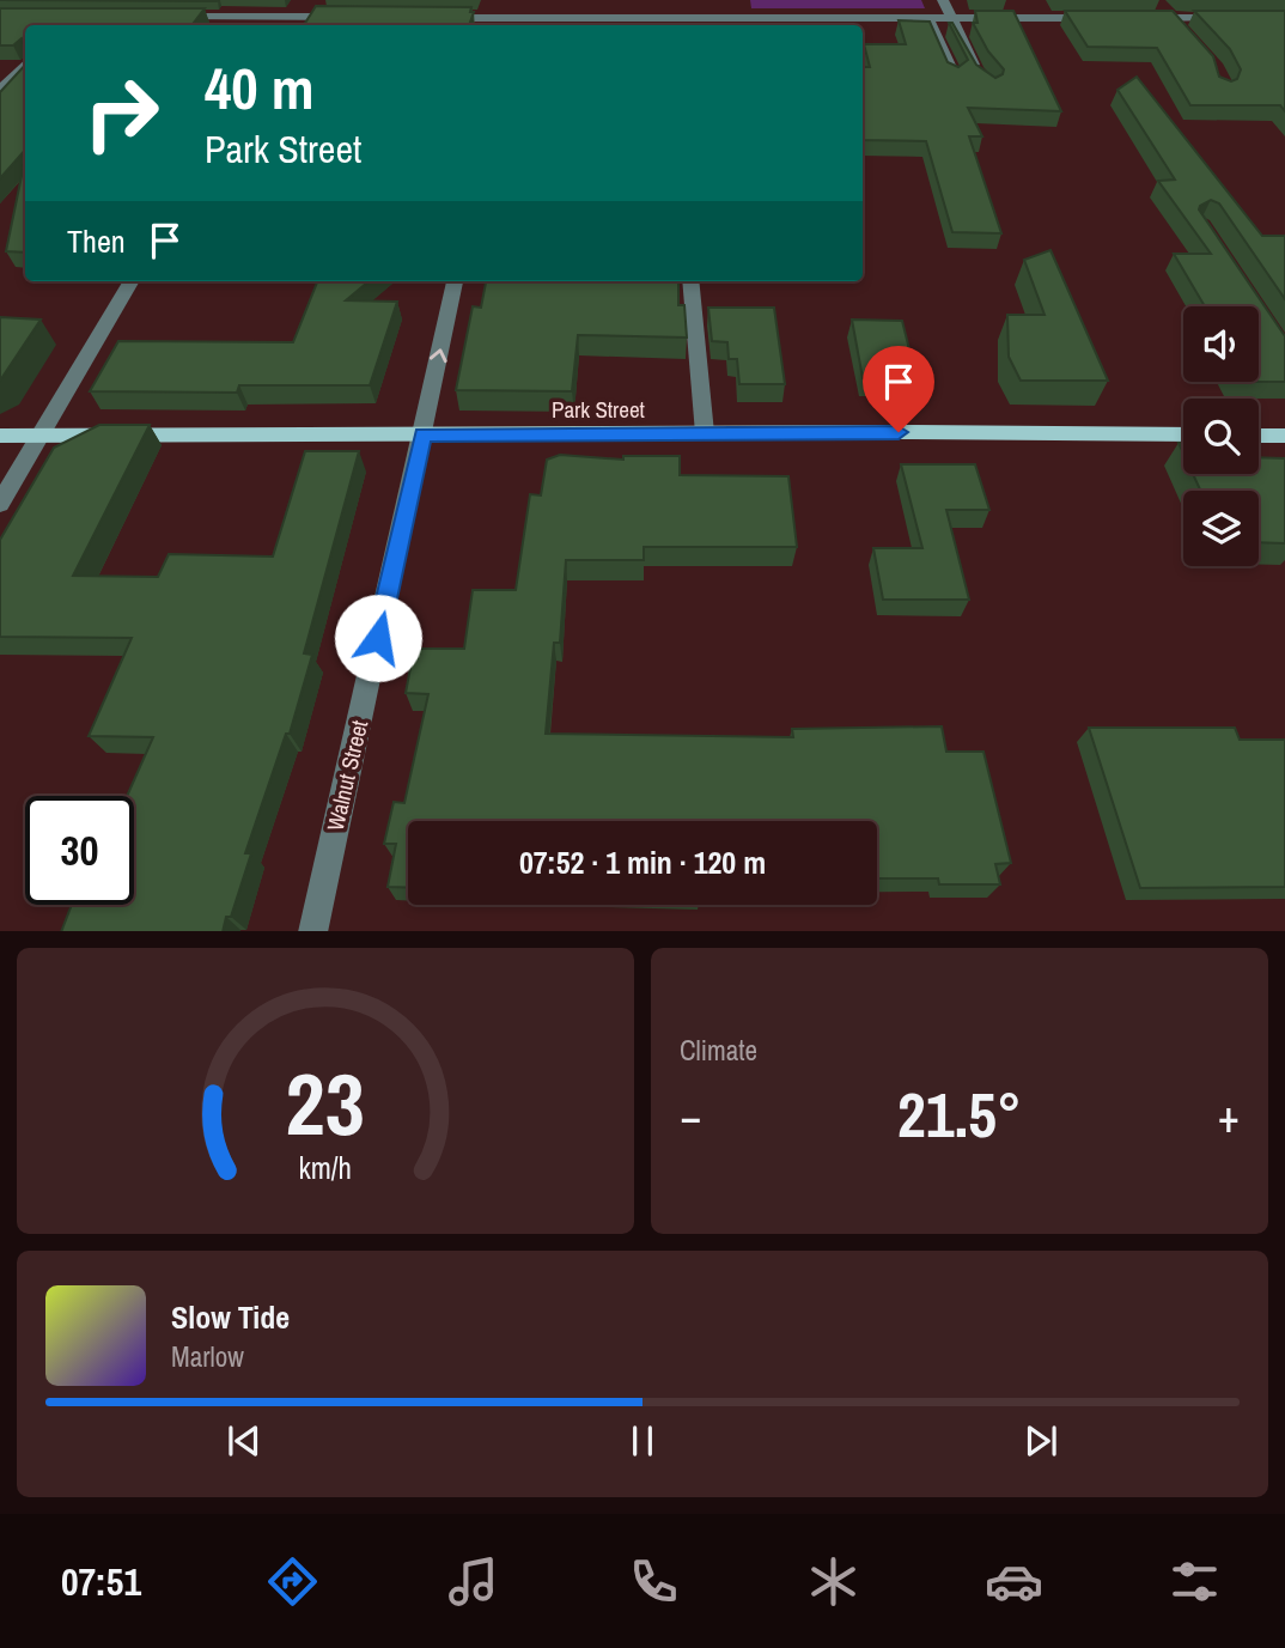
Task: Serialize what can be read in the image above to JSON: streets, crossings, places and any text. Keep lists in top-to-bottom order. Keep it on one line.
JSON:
{"streets":{"main road":["Park Street"],"street":["Walnut Street"]},"crossings":[["Park Street","Walnut Street"]],"page":{"turn":["40 m","Park Street"],"then":"Then","limit":"30","trip":"07:52 · 1 min · 120 m","tile":"Climate","heat":["−","21.5°","+"],"song":["Slow Tide","Marlow"],"tabs":"07:51","gauge":["23","km/h"]}}
